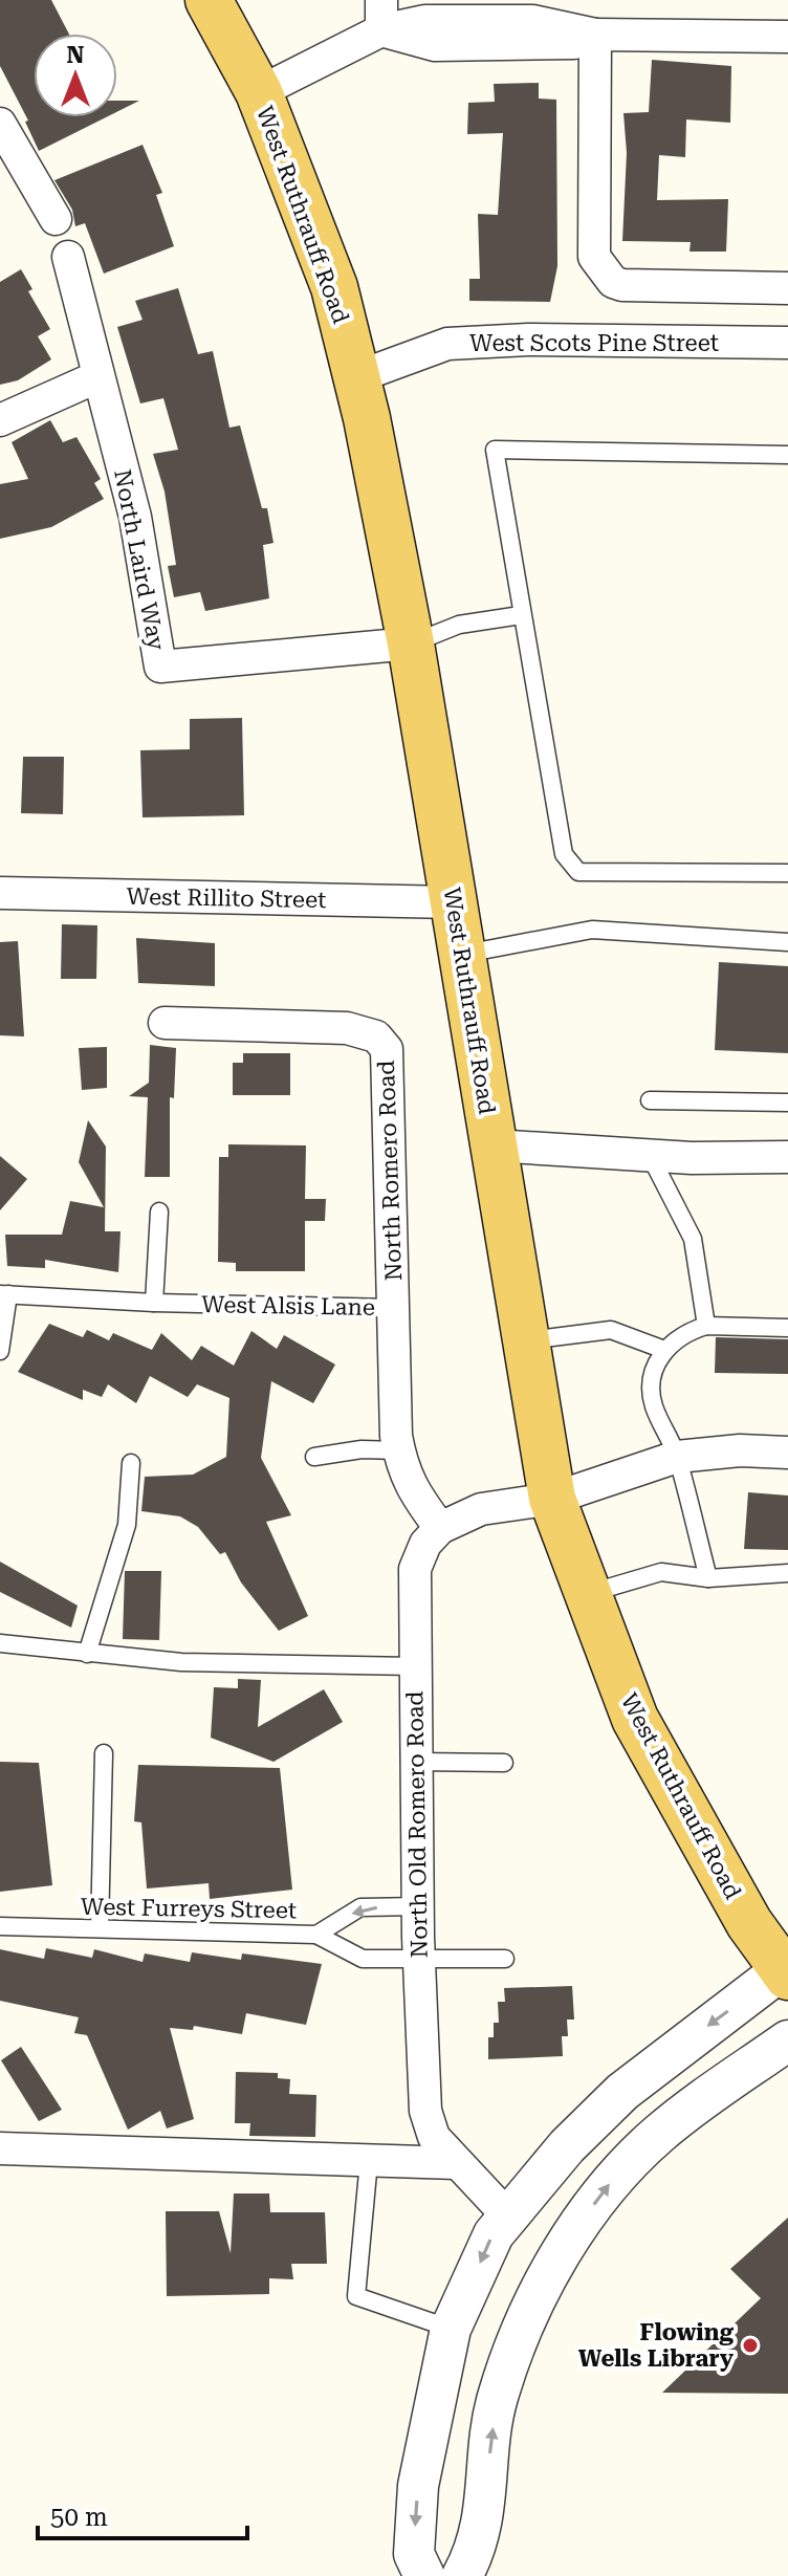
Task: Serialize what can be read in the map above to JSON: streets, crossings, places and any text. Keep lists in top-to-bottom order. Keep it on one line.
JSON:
{"streets":{"main road":["West Ruthrauff Road"],"street":["West Scots Pine Street","North Laird Way","West Rillito Street","North Romero Road","West Alsis Lane","North Old Romero Road"],"lane":["West Furreys Street"]},"crossings":[["West Ruthrauff Road","West Scots Pine Street"],["West Ruthrauff Road","North Laird Way"],["West Ruthrauff Road","West Rillito Street"],["North Romero Road","West Alsis Lane"],["West Alsis Lane","North Old Romero Road"],["North Old Romero Road","West Furreys Street"]],"places":["Flowing Wells Library"],"scale_bar":"50 m","north":"top"}
